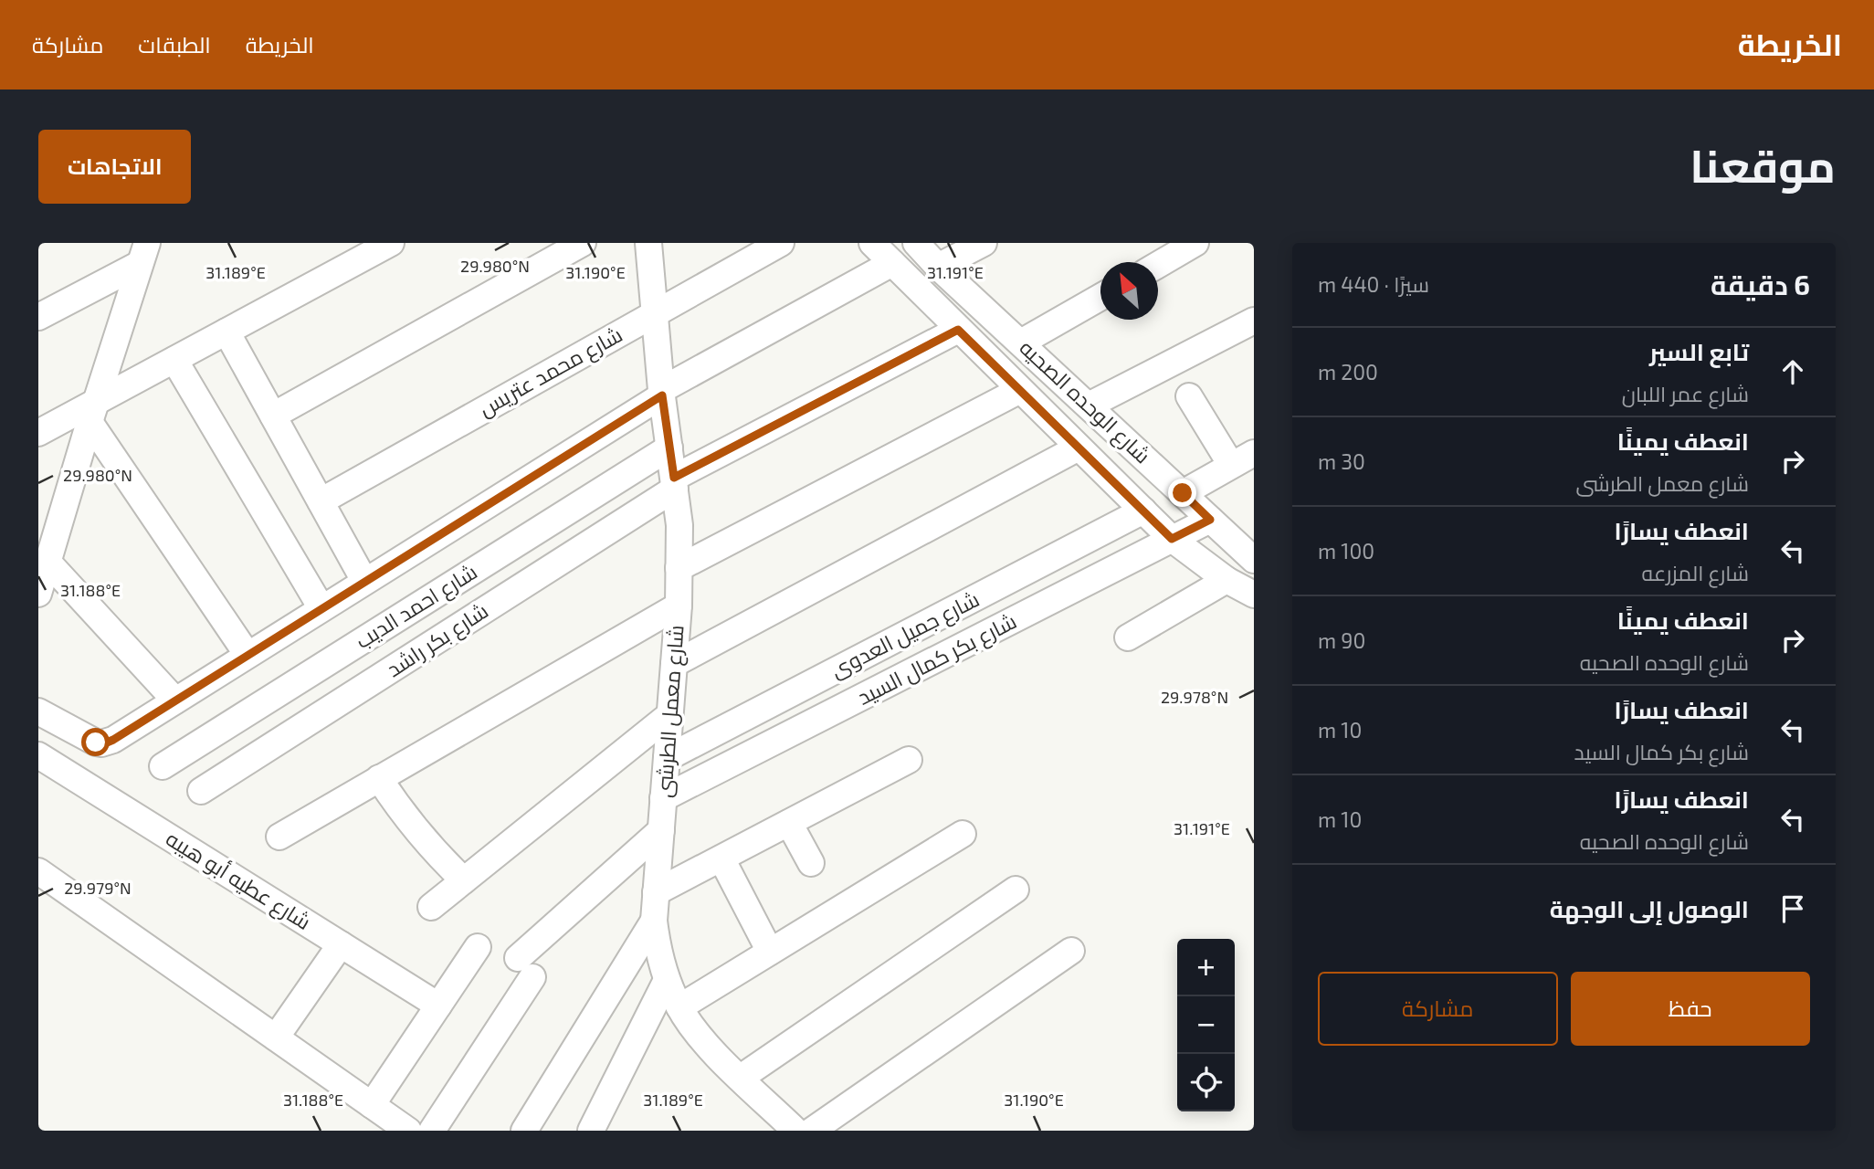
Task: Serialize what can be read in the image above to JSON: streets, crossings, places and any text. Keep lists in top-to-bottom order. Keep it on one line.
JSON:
{"streets":{"street":["شارع محمد عتريس","شارع الوحده الصحيه","شارع احمد الديب","شارع جميل العدوى","شارع بكر راشد","شارع بكر كمال السيد","شارع معمل الطرشى","شارع عطيه أبو هيبه"]},"crossings":[["شارع محمد عتريس","شارع معمل الطرشى"],["شارع الوحده الصحيه","شارع جميل العدوى"],["شارع الوحده الصحيه","شارع بكر راشد"],["شارع الوحده الصحيه","شارع بكر كمال السيد"],["شارع احمد الديب","شارع معمل الطرشى"],["شارع جميل العدوى","شارع معمل الطرشى"],["شارع بكر راشد","شارع معمل الطرشى"],["شارع بكر كمال السيد","شارع معمل الطرشى"]],"north":"top left","page":{"header":"الخريطة","nav":["الخريطة","الطبقات","مشاركة"],"title":"موقعنا","buttons":["الاتجاهات",["حفظ","مشاركة"]],"heading":["6 دقيقة","سيرًا · 440 m"],"list":[["تابع السير","شارع عمر اللبان","200 m"],["انعطف يمينًا","شارع معمل الطرشى","30 m"],["انعطف يسارًا","شارع المزرعه","100 m"],["انعطف يمينًا","شارع الوحده الصحيه","90 m"],["انعطف يسارًا","شارع بكر كمال السيد","10 m"],["انعطف يسارًا","شارع الوحده الصحيه","10 m"],"الوصول إلى الوجهة"],"map_buttons":["+","−"]},"coordinates":["29.980°N","31.189°E","31.190°E","31.191°E","31.188°E","29.978°N","29.979°N"]}
